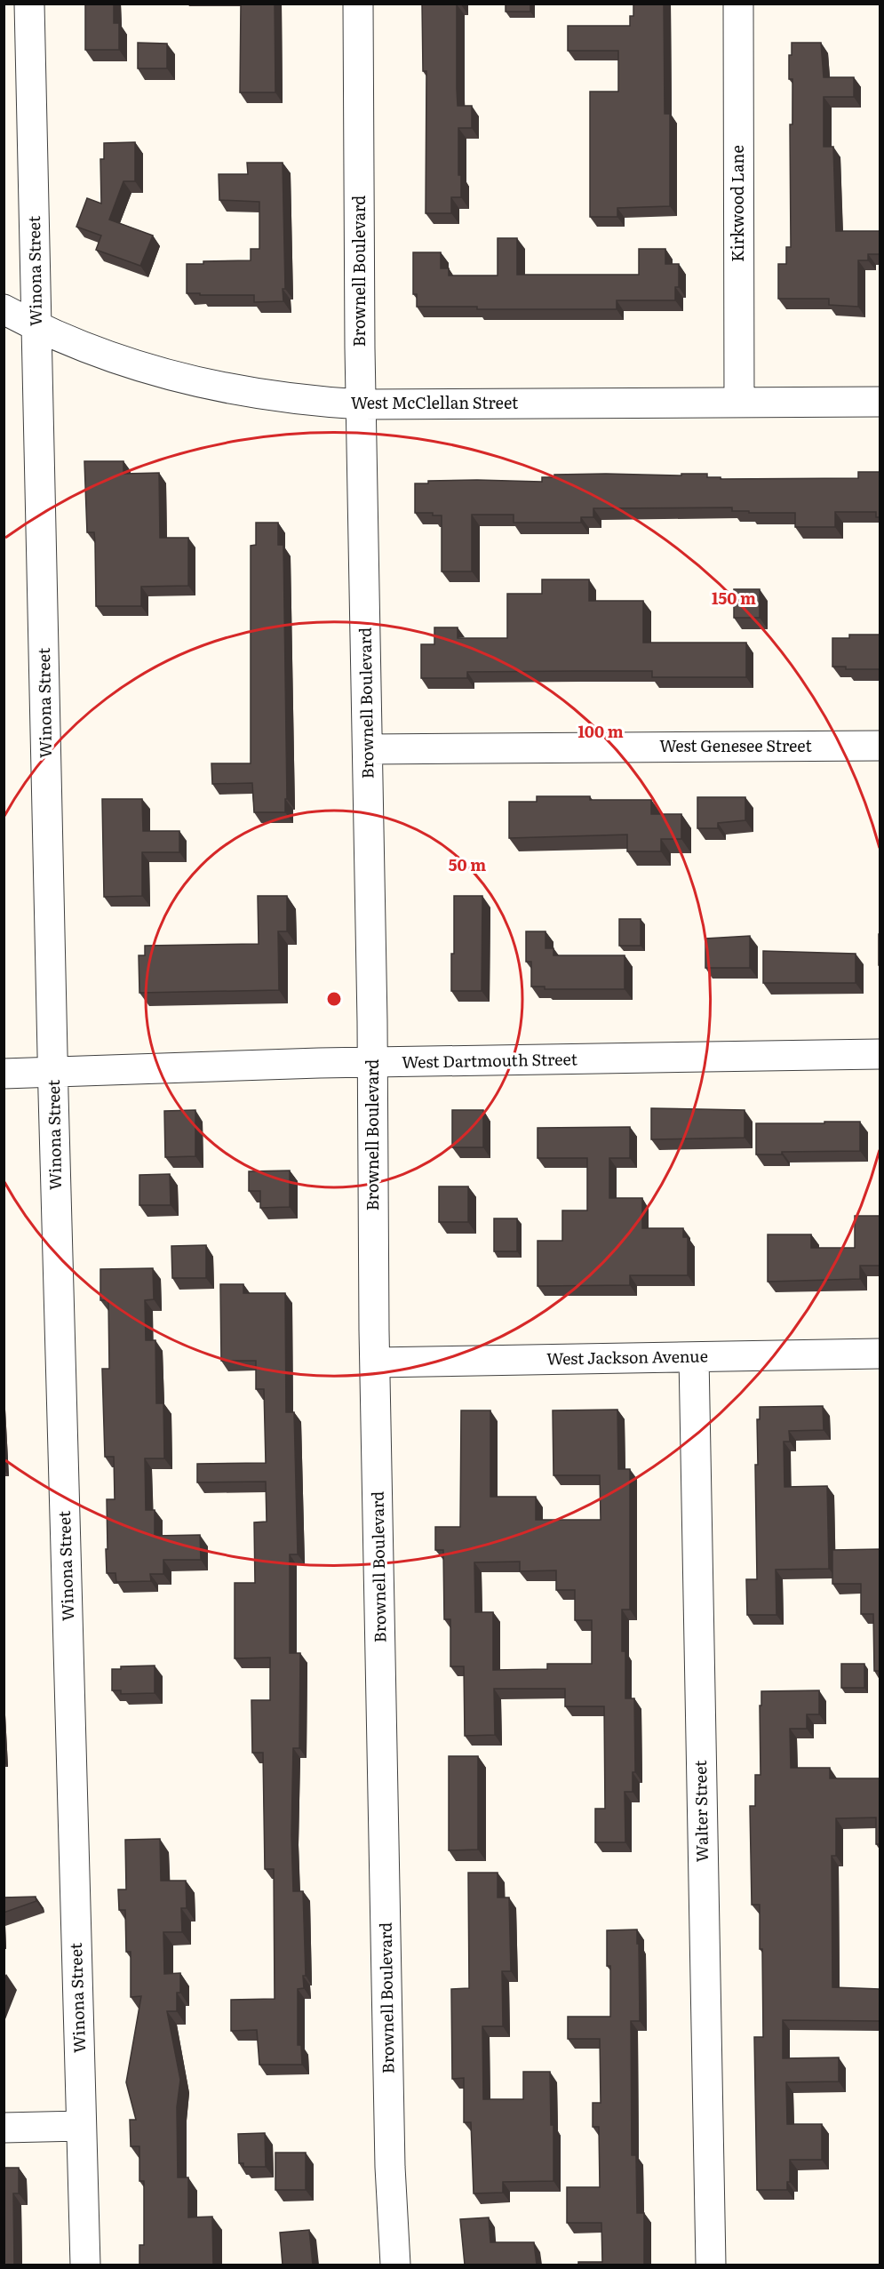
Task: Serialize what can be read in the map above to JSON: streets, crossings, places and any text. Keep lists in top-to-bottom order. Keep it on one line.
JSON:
{"streets":{"street":["Kirkwood Lane","Winona Street","Brownell Boulevard","West McClellan Street","West Genesee Street","West Dartmouth Street","West Jackson Avenue","Walter Street"]},"crossings":[["Kirkwood Lane","West McClellan Street"],["Winona Street","West McClellan Street"],["Winona Street","West Dartmouth Street"],["Brownell Boulevard","West McClellan Street"],["Brownell Boulevard","West Genesee Street"],["Brownell Boulevard","West Dartmouth Street"],["Brownell Boulevard","West Jackson Avenue"],["West Jackson Avenue","Walter Street"]],"rings":["150 m","100 m","50 m"]}
